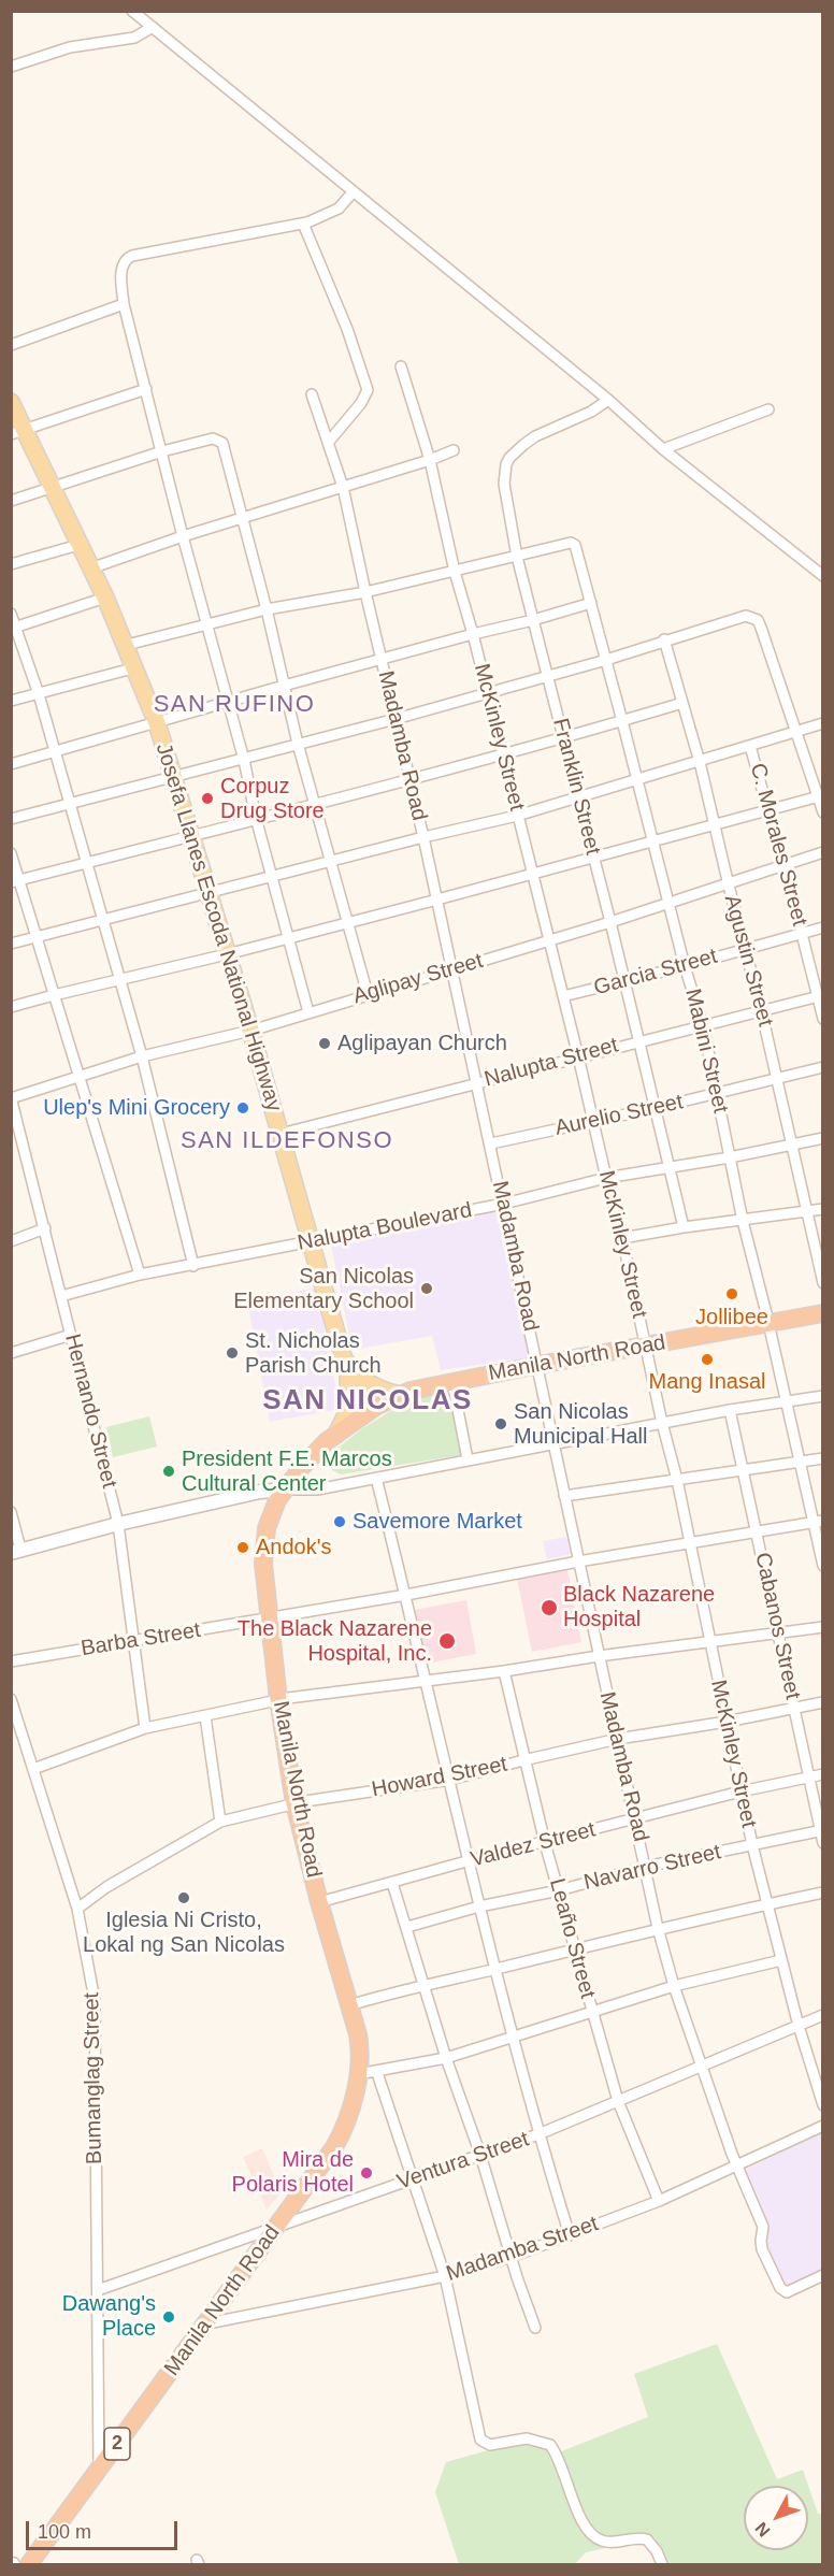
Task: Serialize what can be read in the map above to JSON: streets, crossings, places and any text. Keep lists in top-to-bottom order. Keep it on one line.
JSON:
{"streets":{"highway":["Manila North Road","2"],"main road":["Josefa Llanes Escoda National Highway"],"street":["McKinley Street","Madamba Road","Franklin Street","C. Morales Street","Agustin Street","Garcia Street","Aglipay Street","Mabini Street","Nalupta Street","Aurelio Street","Nalupta Boulevard","Hernando Street","Cabanos Street","Barba Street","Howard Street","Valdez Street","Navarro Street","Leaño Street","Bumanglag Street","Ventura Street","Madamba Street"]},"crossings":[["McKinley Street","Garcia Street"],["McKinley Street","Aglipay Street"],["McKinley Street","Nalupta Street"],["McKinley Street","Aurelio Street"],["McKinley Street","Nalupta Boulevard"],["McKinley Street","Manila North Road"],["McKinley Street","Barba Street"],["McKinley Street","Howard Street"],["McKinley Street","Valdez Street"],["McKinley Street","Navarro Street"],["McKinley Street","Ventura Street"],["Madamba Road","Aglipay Street"],["Madamba Road","Nalupta Street"],["Madamba Road","Aurelio Street"],["Madamba Road","Nalupta Boulevard"],["Madamba Road","Manila North Road"],["Madamba Road","Barba Street"],["Madamba Road","Howard Street"],["Madamba Road","Valdez Street"],["Madamba Road","Navarro Street"],["Madamba Road","Ventura Street"],["Madamba Road","Madamba Street"],["Franklin Street","Garcia Street"],["Franklin Street","Aglipay Street"],["Franklin Street","Mabini Street"],["Franklin Street","Nalupta Street"],["Franklin Street","Aurelio Street"],["Franklin Street","Nalupta Boulevard"],["C. Morales Street","Garcia Street"],["C. Morales Street","Aglipay Street"],["C. Morales Street","Nalupta Street"],["Josefa Llanes Escoda National Highway","Aglipay Street"],["Josefa Llanes Escoda National Highway","Nalupta Street"],["Josefa Llanes Escoda National Highway","Nalupta Boulevard"],["Josefa Llanes Escoda National Highway","Manila North Road"],["Agustin Street","Garcia Street"],["Agustin Street","Aglipay Street"],["Agustin Street","Nalupta Street"],["Agustin Street","Aurelio Street"],["Agustin Street","Nalupta Boulevard"],["Garcia Street","Mabini Street"],["Aglipay Street","Mabini Street"],["Aglipay Street","Hernando Street"],["Mabini Street","Nalupta Street"],["Mabini Street","Aurelio Street"],["Mabini Street","Nalupta Boulevard"],["Mabini Street","Manila North Road"],["Mabini Street","Barba Street"],["Nalupta Boulevard","Hernando Street"],["Manila North Road","Barba Street"],["Manila North Road","Howard Street"],["Manila North Road","Valdez Street"],["Manila North Road","Bumanglag Street"],["Manila North Road","Ventura Street"],["Manila North Road","Madamba Street"],["Hernando Street","Barba Street"],["Cabanos Street","Barba Street"],["Cabanos Street","Howard Street"],["Cabanos Street","Valdez Street"],["Cabanos Street","Navarro Street"],["Howard Street","Leaño Street"],["Howard Street","Bumanglag Street"],["Valdez Street","Leaño Street"],["Navarro Street","Leaño Street"],["Leaño Street","Ventura Street"],["Leaño Street","Madamba Street"],["Bumanglag Street","Ventura Street"]],"districts":["SAN RUFINO","SAN ILDEFONSO","SAN NICOLAS"],"places":["Corpuz Drug Store","Aglipayan Church","Ulep's Mini Grocery","San Nicolas Elementary School","Jollibee","St. Nicholas Parish Church","Mang Inasal","San Nicolas Municipal Hall","President F.E. Marcos Cultural Center","Savemore Market","Andok's","Black Nazarene Hospital","The Black Nazarene Hospital, Inc.","Iglesia Ni Cristo, Lokal ng San Nicolas","Mira de Polaris Hotel","Dawang's Place"],"scale_bar":"100 m","north":"bottom left"}
